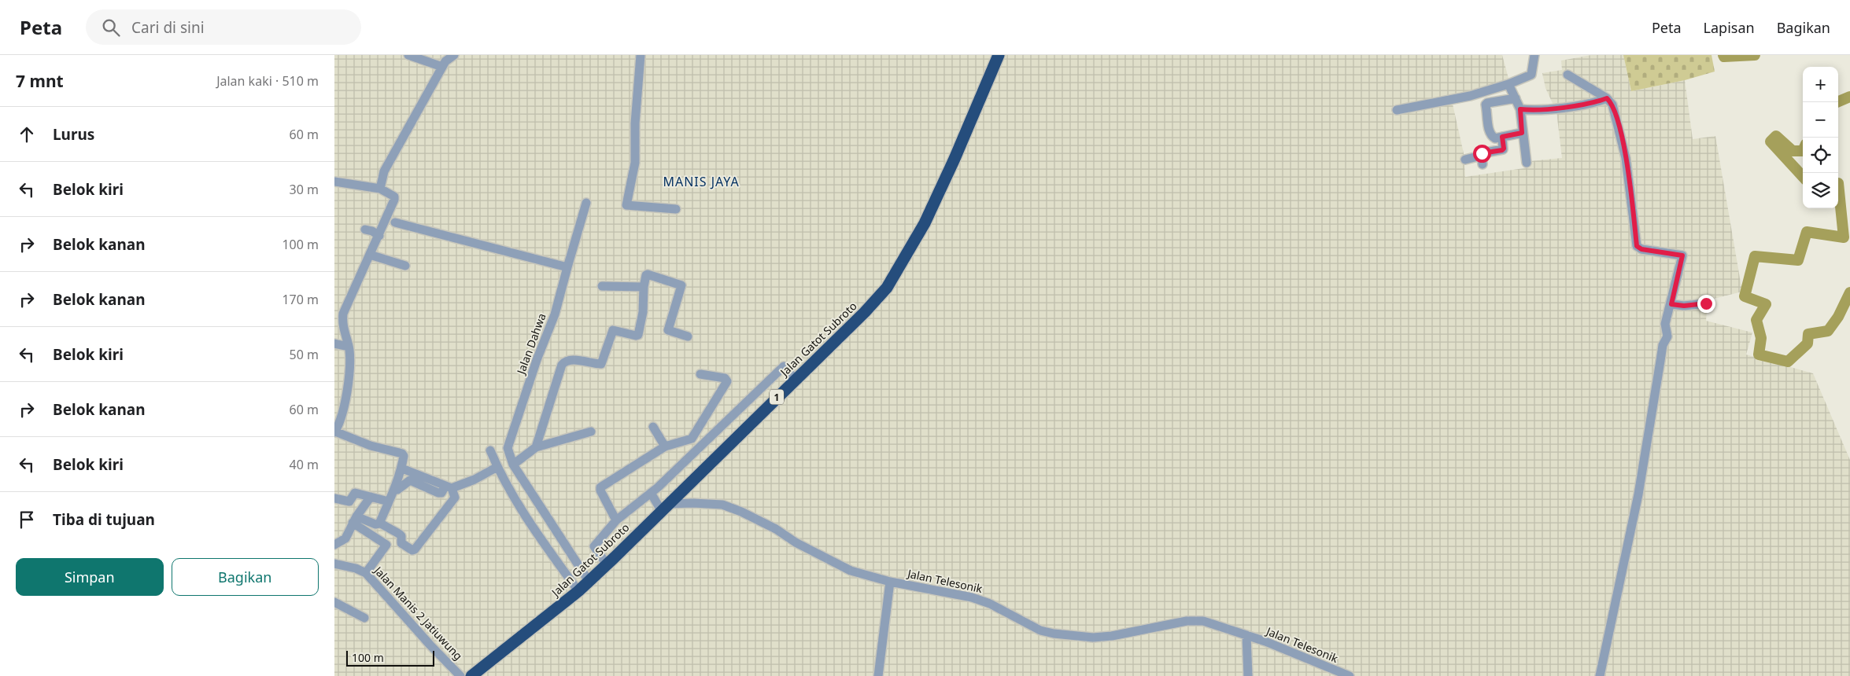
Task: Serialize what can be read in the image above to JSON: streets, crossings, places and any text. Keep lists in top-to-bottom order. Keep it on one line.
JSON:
{"streets":{"highway":["Jalan Gatot Subroto","1"],"street":["Jalan Dahwa","Jalan Telesonik","Jalan Manis 2 Jatiuwung"]},"crossings":[["Jalan Gatot Subroto","Jalan Dahwa"],["Jalan Gatot Subroto","Jalan Telesonik"]],"districts":["MANIS JAYA"],"scale_bar":"100 m","page":{"header":"Peta","search":"Cari di sini","nav":["Peta","Lapisan","Bagikan"],"heading":["7 mnt","Jalan kaki · 510 m"],"map_buttons":["+","−"],"list":[["Lurus","60 m"],["Belok kiri","30 m"],["Belok kanan","100 m"],["Belok kanan","170 m"],["Belok kiri","50 m"],["Belok kanan","60 m"],["Belok kiri","40 m"],"Tiba di tujuan"],"buttons":["Simpan","Bagikan"],"scale":"100 m"}}
